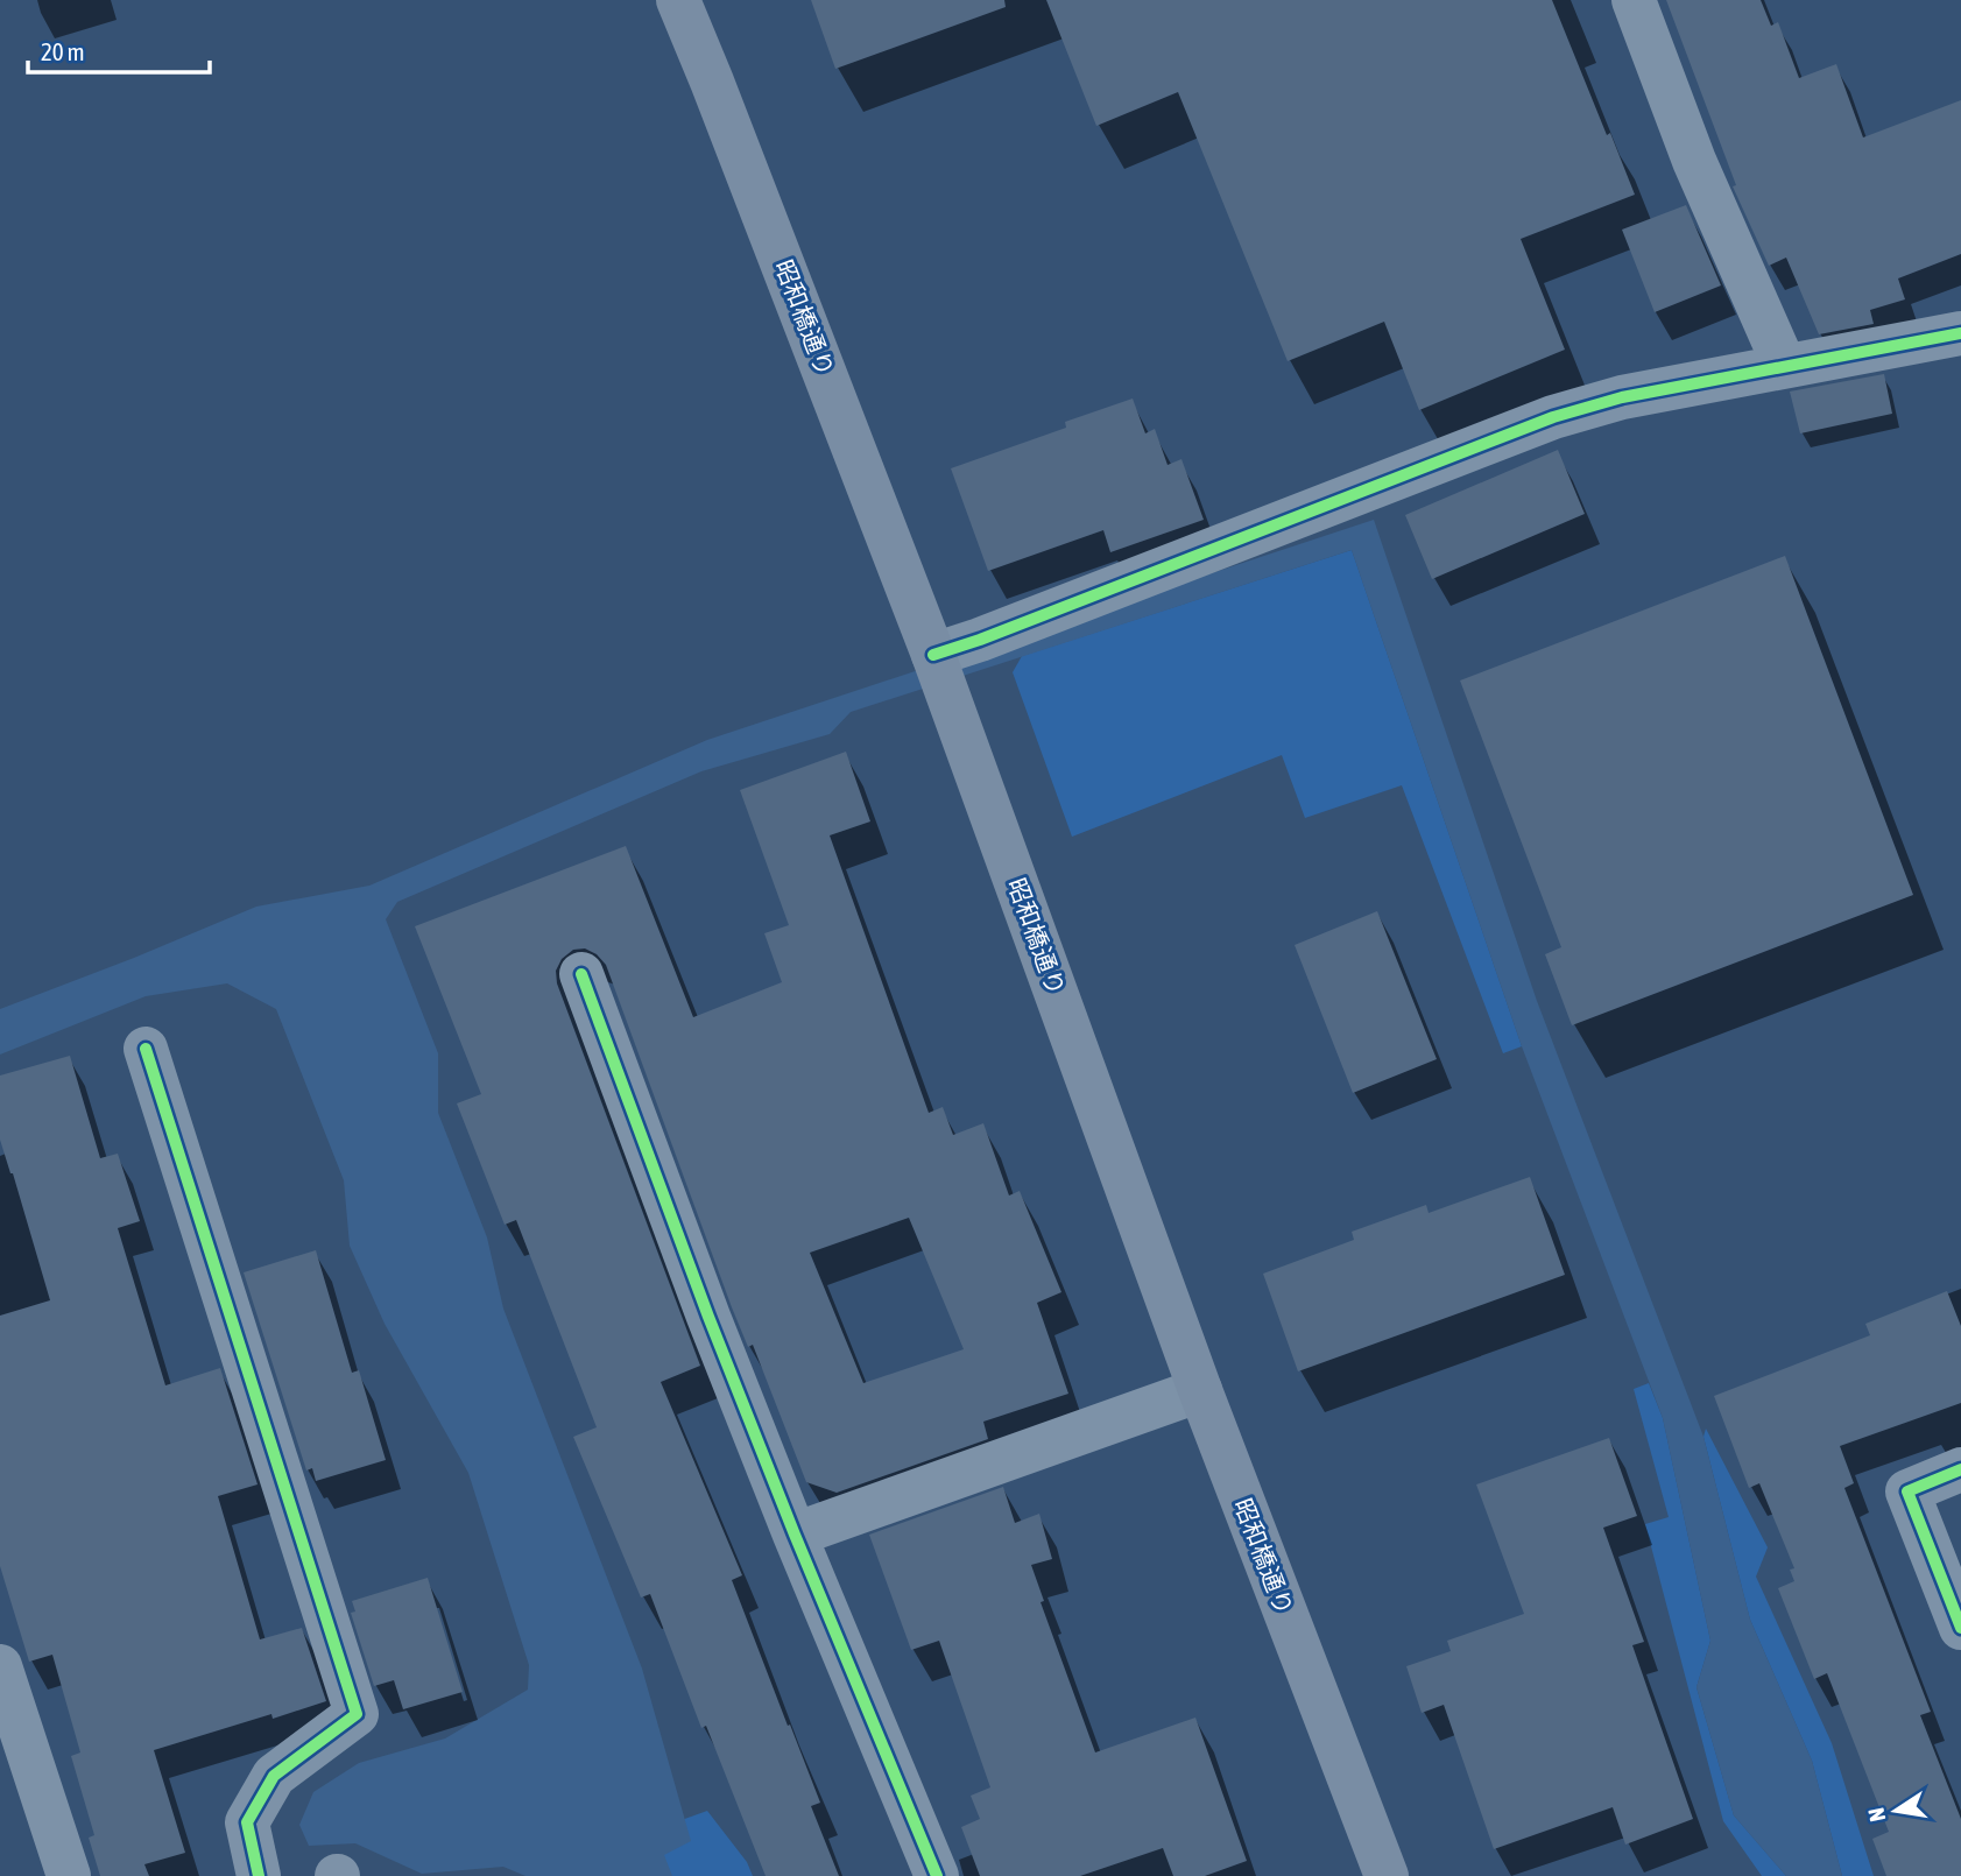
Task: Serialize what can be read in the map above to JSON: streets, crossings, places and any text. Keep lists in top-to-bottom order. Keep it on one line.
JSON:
{"streets":{"main road":["昭和橋通り"]},"scale_bar":"20 m","north":"left"}
